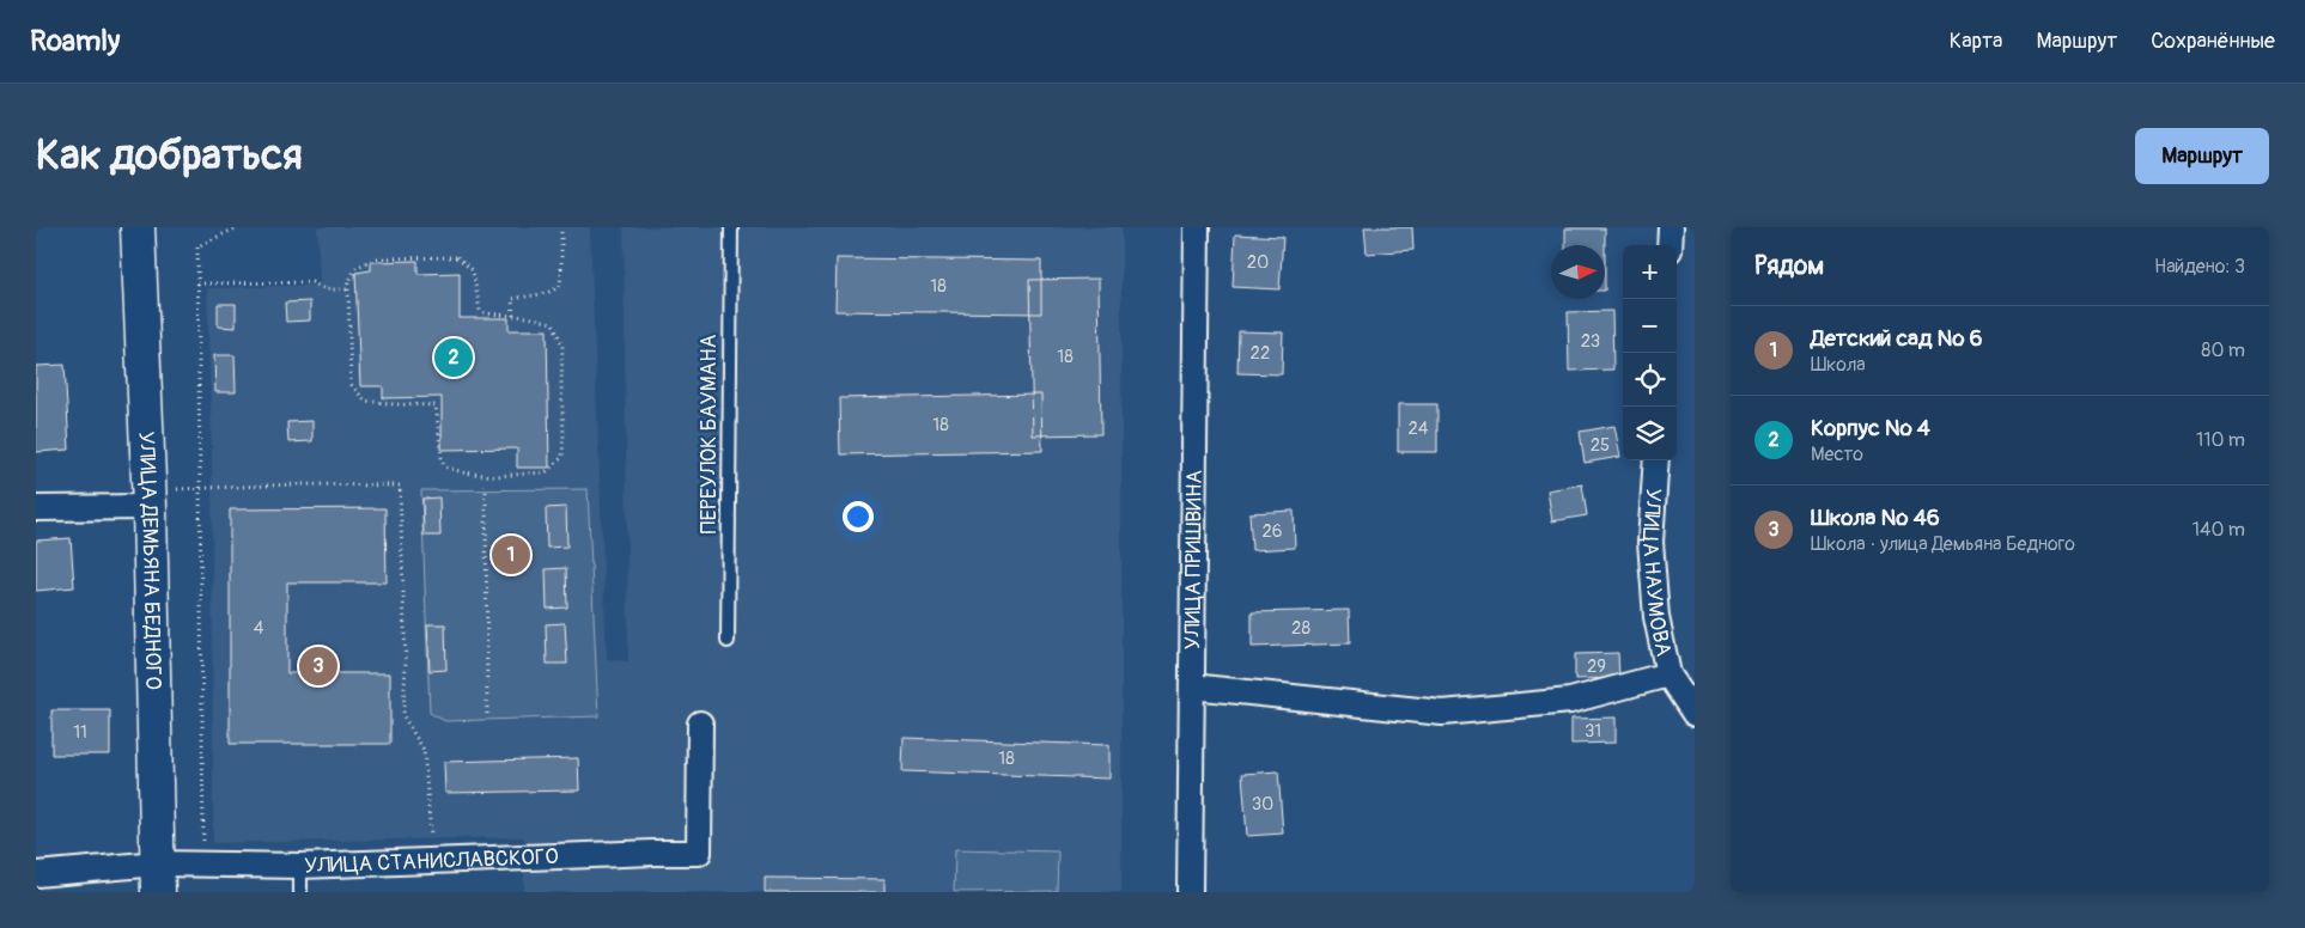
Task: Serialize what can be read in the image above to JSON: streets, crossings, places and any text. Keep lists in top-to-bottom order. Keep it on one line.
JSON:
{"streets":{"street":["УЛИЦА ДЕМЬЯНА БЕДНОГО","УЛИЦА ПРИШВИНА","УЛИЦА НАУМОВА","УЛИЦА СТАНИСЛАВСКОГО"],"lane":["ПЕРЕУЛОК БАУМАНА"]},"crossings":[["УЛИЦА ДЕМЬЯНА БЕДНОГО","УЛИЦА СТАНИСЛАВСКОГО"]],"house_numbers":["20","18","23","22","18","18","24","25","26","4","28","29","31","11","18","30"],"north":"right","page":{"header":"Roamly","nav":["Карта","Маршрут","Сохранённые"],"buttons":"Маршрут","title":"Как добраться","heading":["Рядом","Найдено: 3"],"map_buttons":["+","−"],"list":[{"mark":"1","name":"Детский сад № 6","note":"Школа","value":"80 m"},{"mark":"2","name":"Корпус № 4","note":"Место","value":"110 m"},{"mark":"3","name":"Школа № 46","note":"Школа · улица Демьяна Бедного","value":"140 m"}],"pins":["2","1","3"]}}
